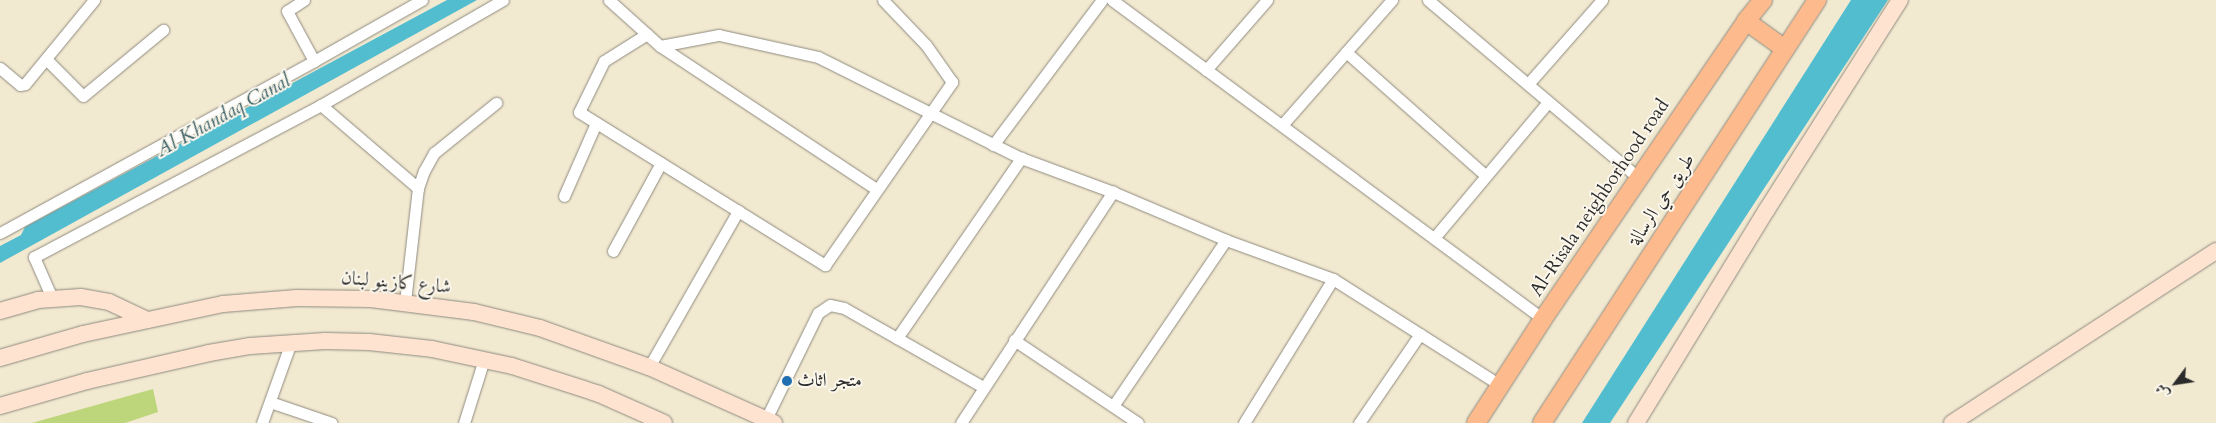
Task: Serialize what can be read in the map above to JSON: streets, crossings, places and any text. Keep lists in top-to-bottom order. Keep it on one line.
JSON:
{"streets":{"main road":["Al-Risala neighborhood road","طريق حي الرسالة","شارع كازينو لبنان"]},"water":["Al Khandaq Canal"],"places":["متجر اثاث"],"north":"bottom left"}
